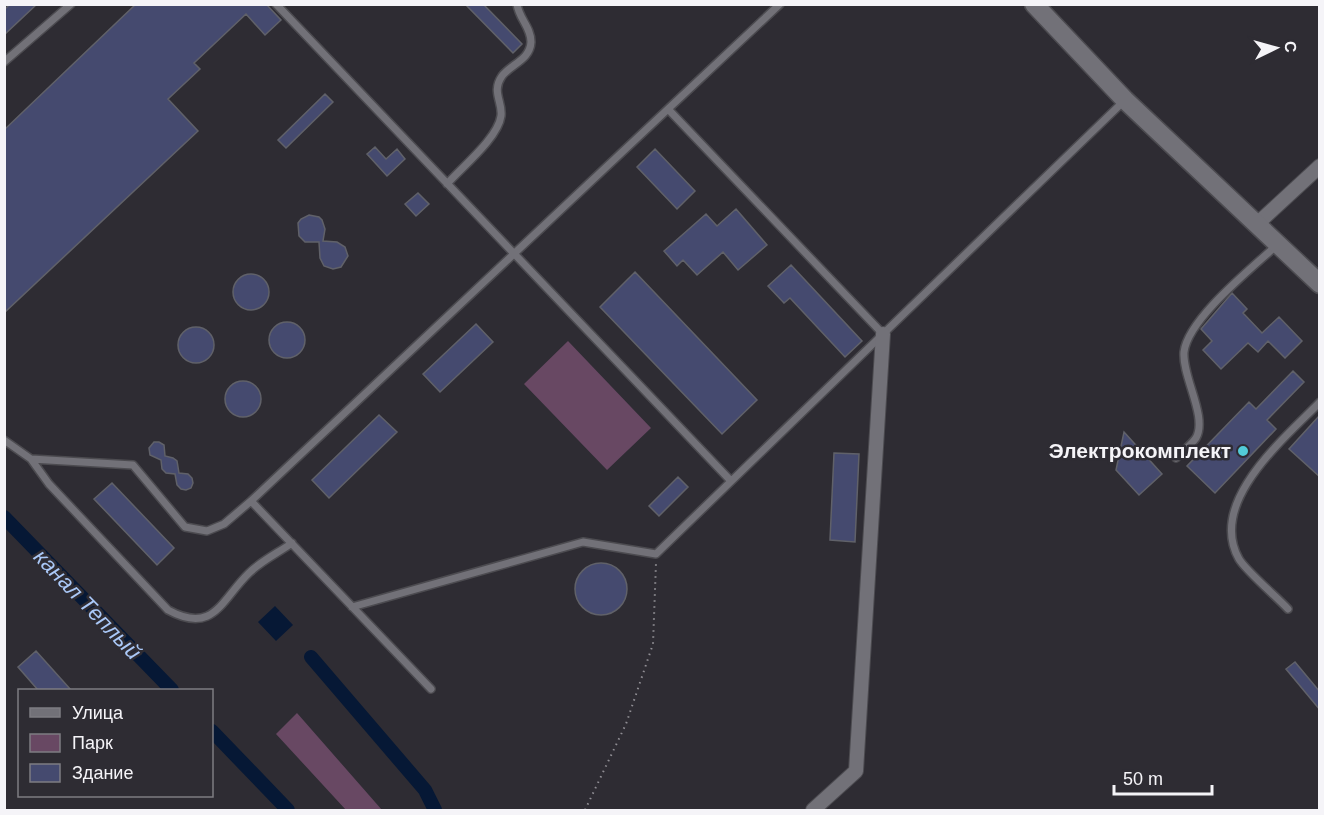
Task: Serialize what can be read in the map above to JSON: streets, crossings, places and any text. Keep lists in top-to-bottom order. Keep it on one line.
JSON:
{"water":["канал Теплый"],"places":["Электрокомплект"],"legend":["Улица","Парк","Здание"],"scale_bar":"50 m","north":"right"}
